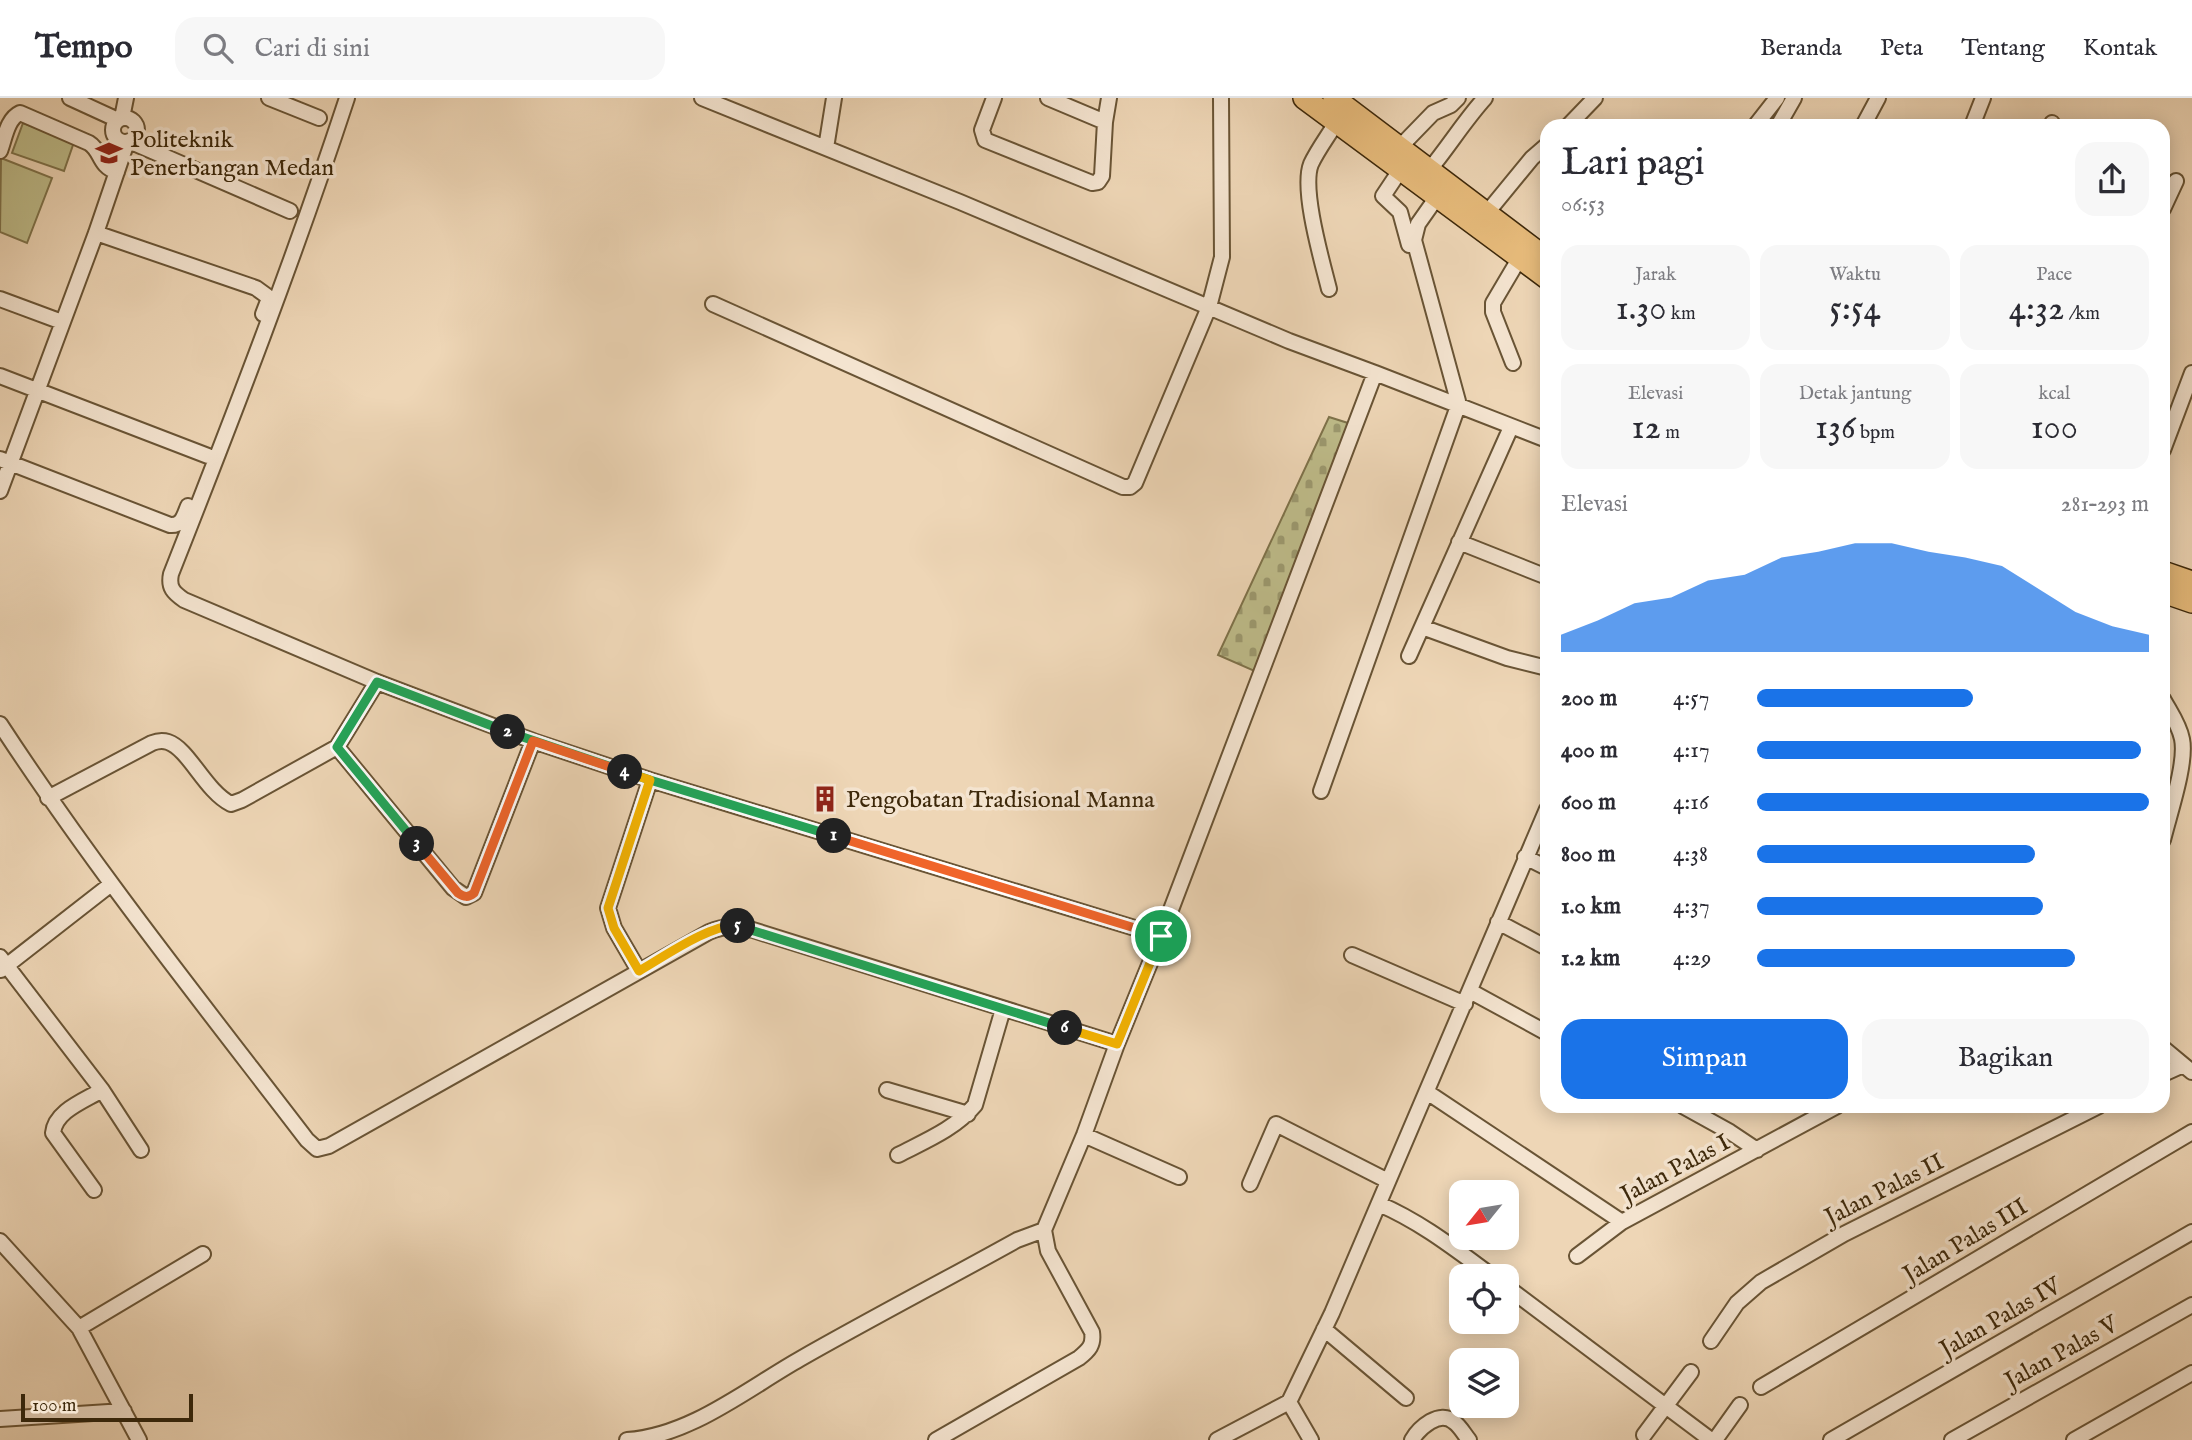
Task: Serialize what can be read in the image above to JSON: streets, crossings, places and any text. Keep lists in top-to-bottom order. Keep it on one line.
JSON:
{"streets":{"street":["Jalan Palas I","Jalan Palas II","Jalan Palas III","Jalan Palas IV","Jalan Palas V"]},"places":{"school or university":["Politeknik Penerbangan Medan"],"building":["Pengobatan Tradisional Manna"]},"scale_bar":"100 m","north":"bottom left","page":{"header":"Tempo","search":"Cari di sini","nav":["Beranda","Peta","Tentang","Kontak"],"heading":["Lari pagi","06:53"],"stats":[["Jarak","1.30 km"],["Waktu","5:54"],["Pace","4:32 /km"],["Elevasi","12 m"],["Detak jantung","136 bpm"],["kcal","100"]],"chart":["Elevasi","281–293 m"],"list":[{"name":"200 m","note":"4:57"},{"name":"400 m","note":"4:17"},{"name":"600 m","note":"4:16"},{"name":"800 m","note":"4:38"},{"name":"1.0 km","note":"4:37"},{"name":"1.2 km","note":"4:29"}],"pins":["2","4","1","3","5","6"],"buttons":["Simpan","Bagikan"],"scale":"100 m"}}
